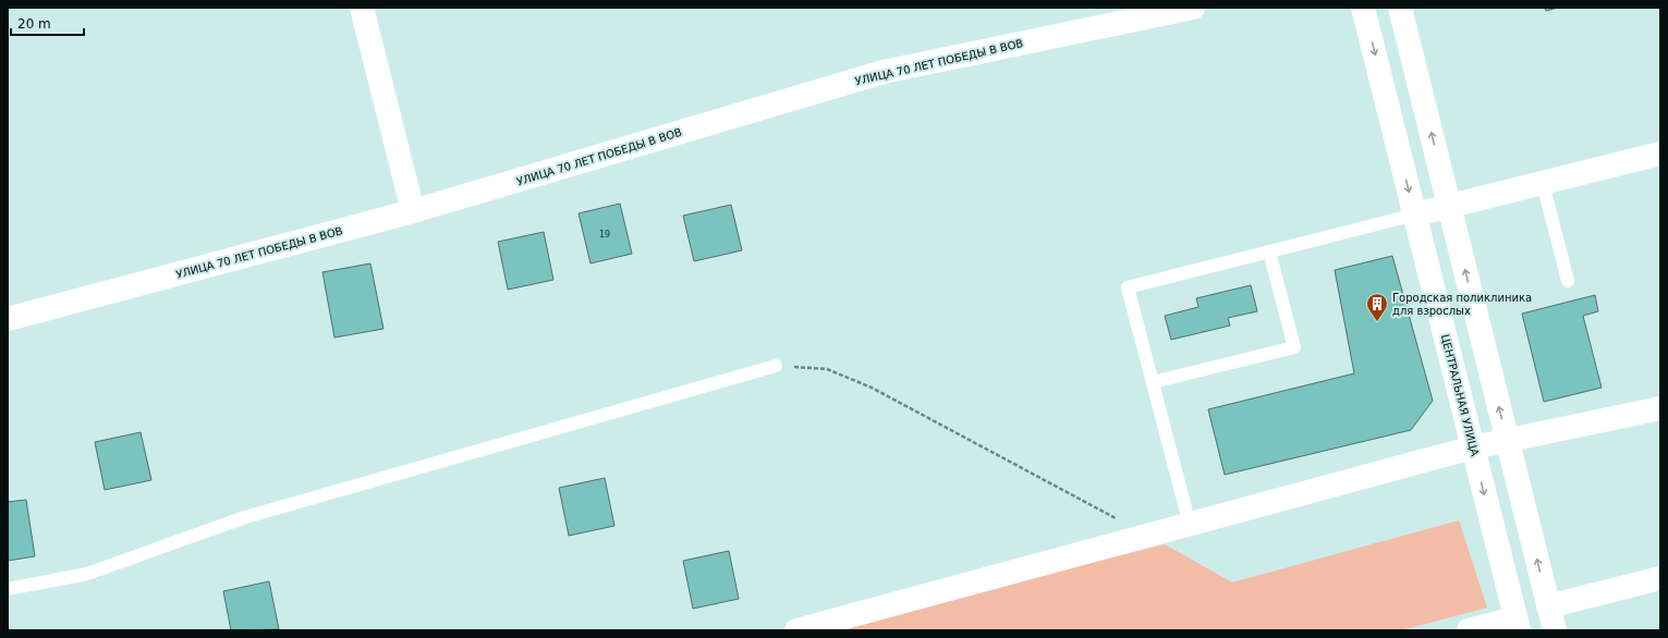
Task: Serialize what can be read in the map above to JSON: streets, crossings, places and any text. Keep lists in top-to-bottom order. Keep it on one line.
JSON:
{"streets":{"street":["УЛИЦА 70 ЛЕТ ПОБЕДЫ В ВОВ","ЦЕНТРАЛЬНАЯ УЛИЦА"]},"places":{"building":["Городская поликлиника для взрослых"]},"house_numbers":["19"],"scale_bar":"20 m"}
